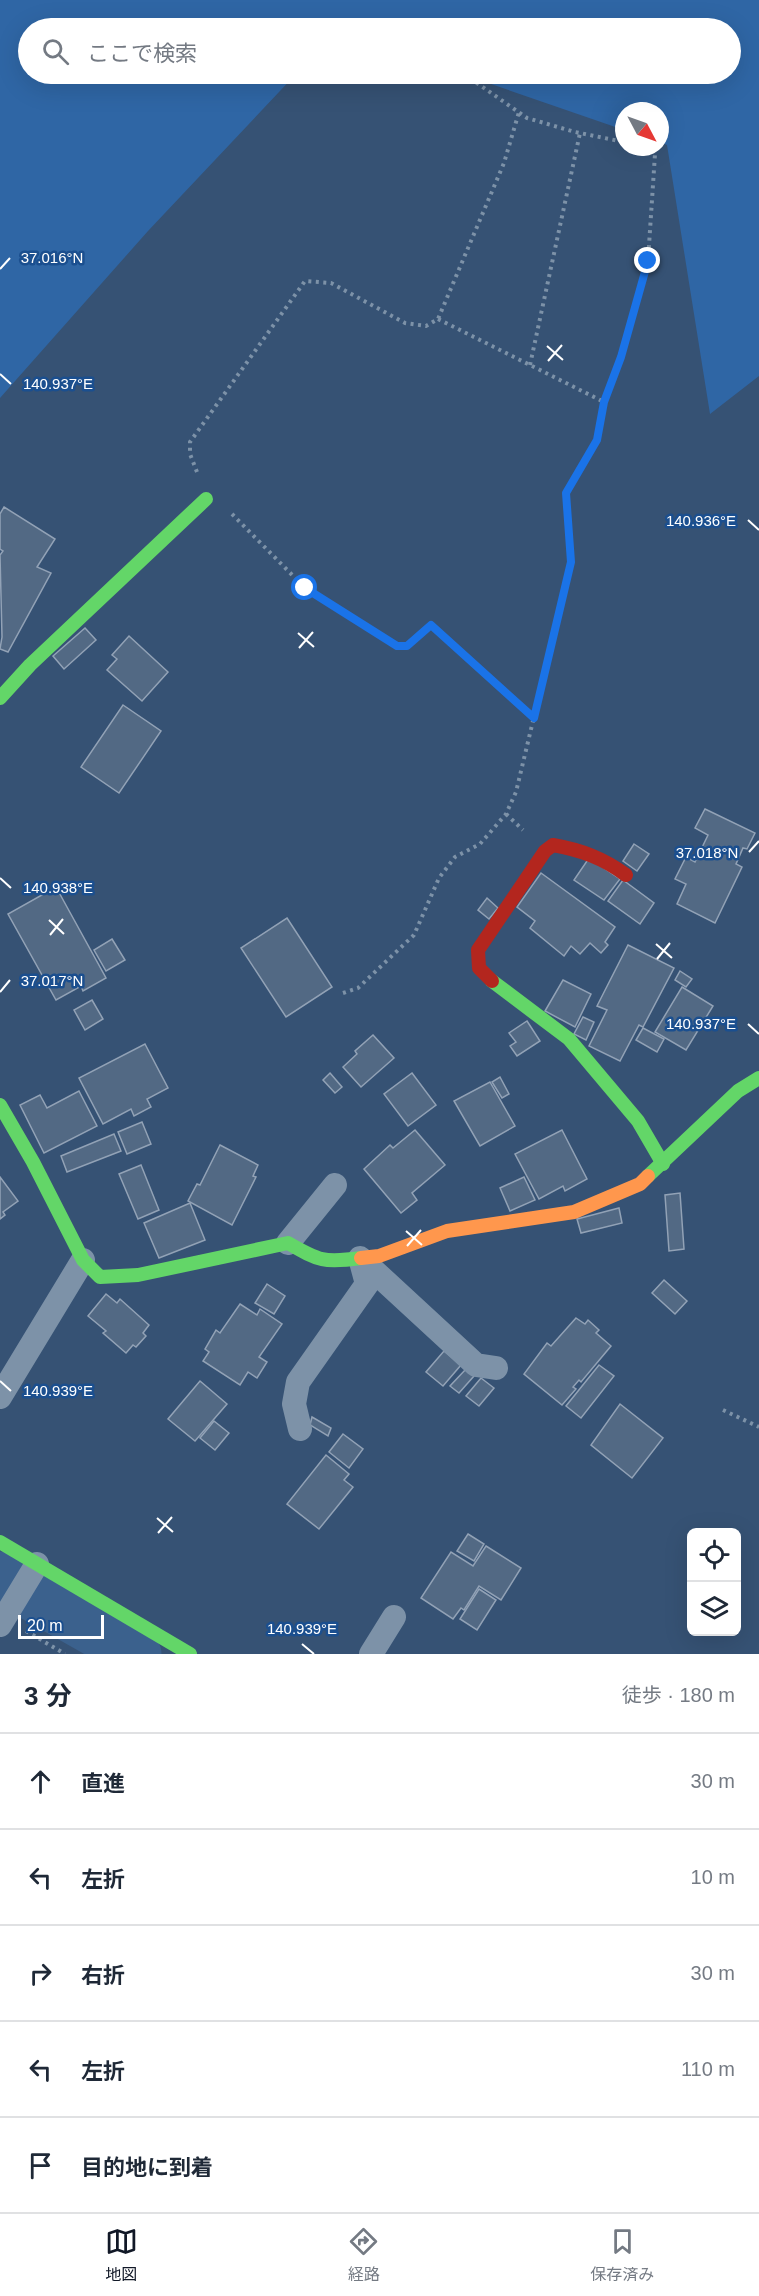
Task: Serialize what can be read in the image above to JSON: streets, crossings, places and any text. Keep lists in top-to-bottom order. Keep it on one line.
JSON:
{"scale_bar":"20 m","north":"bottom right","page":{"search":"ここで検索","scale":"20 m","heading":["3 分","徒歩 · 180 m"],"list":[["直進","30 m"],["左折","10 m"],["右折","30 m"],["左折","110 m"],"目的地に到着"],"nav":["地図","経路","保存済み"]},"coordinates":["37.016°N","140.937°E","140.936°E","37.018°N","140.938°E","37.017°N","140.939°E"]}
